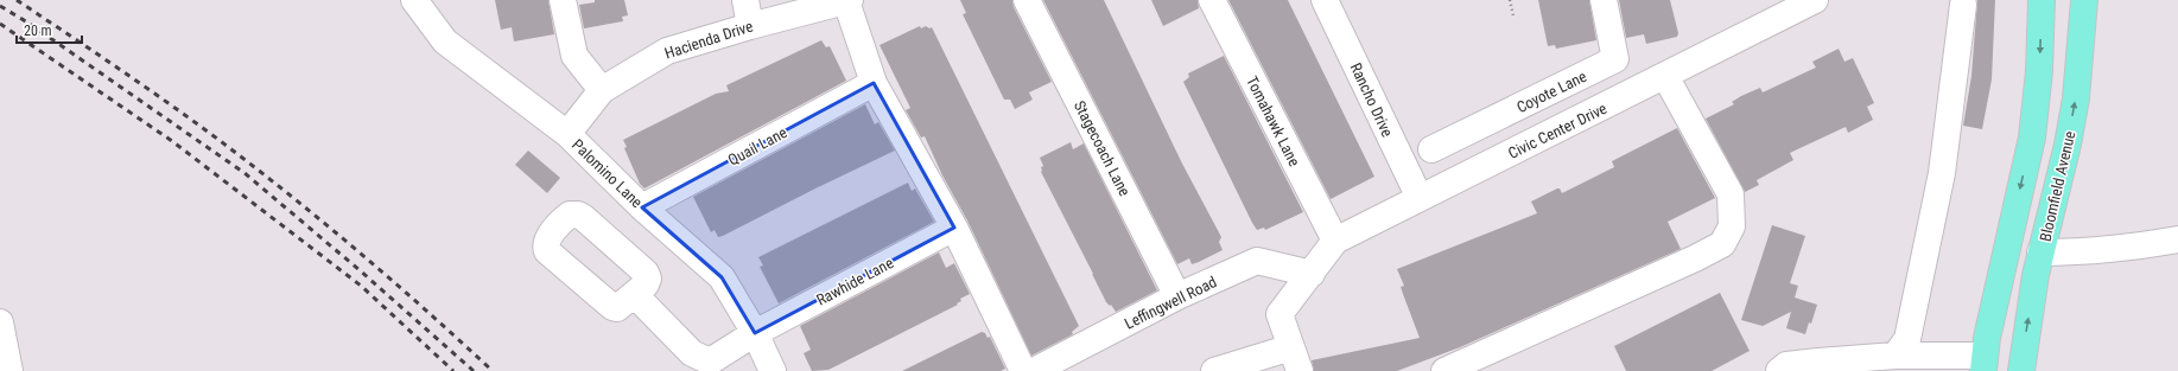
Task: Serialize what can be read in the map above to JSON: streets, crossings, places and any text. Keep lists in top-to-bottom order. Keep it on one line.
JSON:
{"streets":{"main road":["Bloomfield Avenue"],"street":["Hacienda Drive","Coyote Lane","Rancho Drive","Tomahawk Lane","Civic Center Drive","Quail Lane","Stagecoach Lane","Palomino Lane","Rawhide Lane","Leffingwell Road"]},"crossings":[["Hacienda Drive","Palomino Lane"],["Rancho Drive","Civic Center Drive"],["Tomahawk Lane","Civic Center Drive"],["Civic Center Drive","Leffingwell Road"],["Quail Lane","Palomino Lane"],["Stagecoach Lane","Leffingwell Road"],["Palomino Lane","Rawhide Lane"]],"scale_bar":"20 m"}
